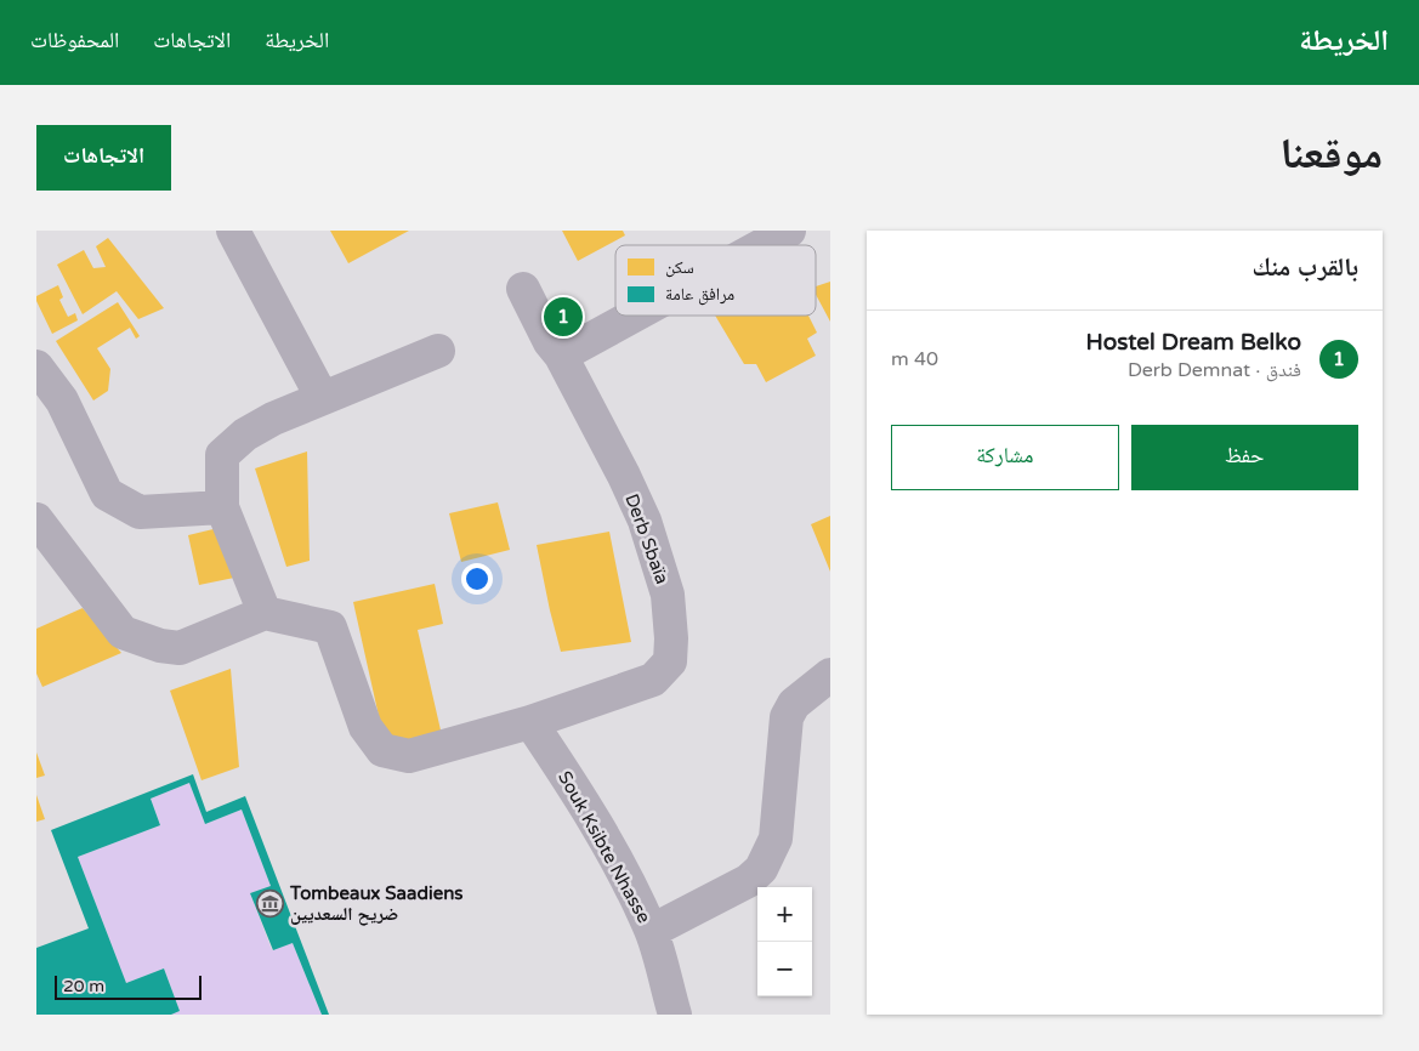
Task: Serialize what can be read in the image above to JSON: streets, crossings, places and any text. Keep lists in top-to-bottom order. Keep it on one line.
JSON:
{"streets":{"street":["Derb Sbaïa","Souk Ksibte Nhasse"]},"crossings":[["Derb Sbaïa","Souk Ksibte Nhasse"]],"places":{"museum":["Tombeaux Saadiens ضريح السعديين"]},"legend":["سكن","مرافق عامة"],"scale_bar":"20 m","page":{"header":"الخريطة","nav":["الخريطة","الاتجاهات","المحفوظات"],"title":"موقعنا","buttons":["الاتجاهات",["حفظ","مشاركة"]],"heading":"بالقرب منك","pins":"1","list":[{"mark":"1","name":"Hostel Dream Belko","note":"فندق · Derb Demnat","value":"40 m"}],"map_buttons":["+","−"],"scale":"20 m"}}
